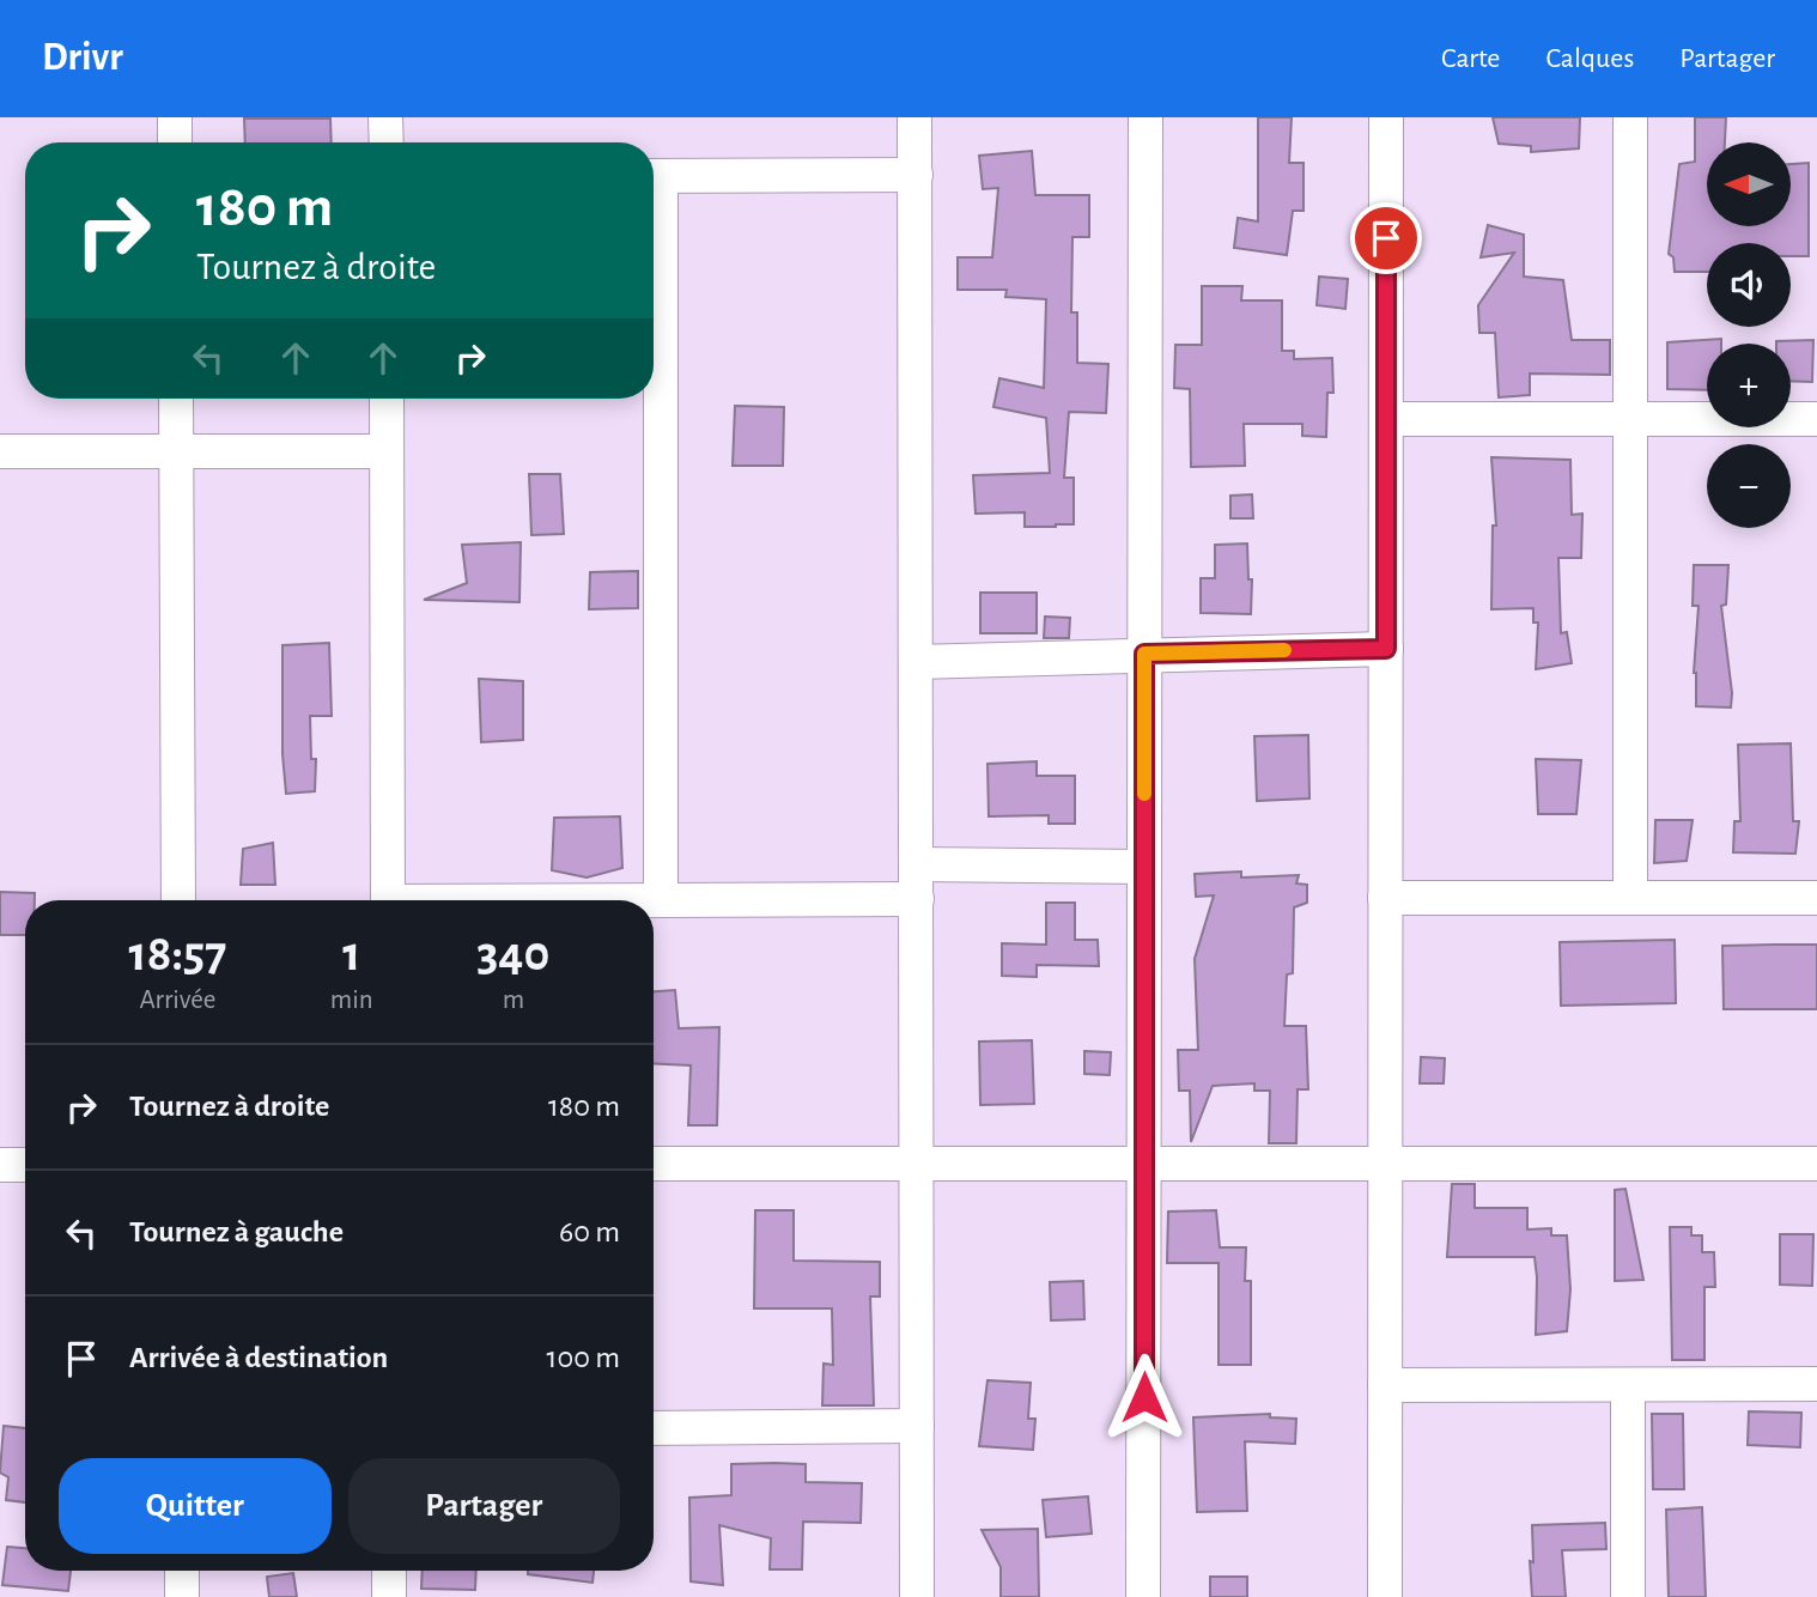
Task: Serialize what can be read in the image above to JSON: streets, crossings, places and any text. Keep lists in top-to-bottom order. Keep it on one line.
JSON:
{"north":"left","page":{"header":"Drivr","nav":["Carte","Calques","Partager"],"map_buttons":["+","−"],"turn":["180 m","Tournez à droite"],"eta":["18:57","Arrivée","1","min","340","m"],"list":[{"name":"Tournez à droite","value":"180 m"},{"name":"Tournez à gauche","value":"60 m"},{"name":"Arrivée à destination","value":"100 m"}],"buttons":["Quitter","Partager"]}}
